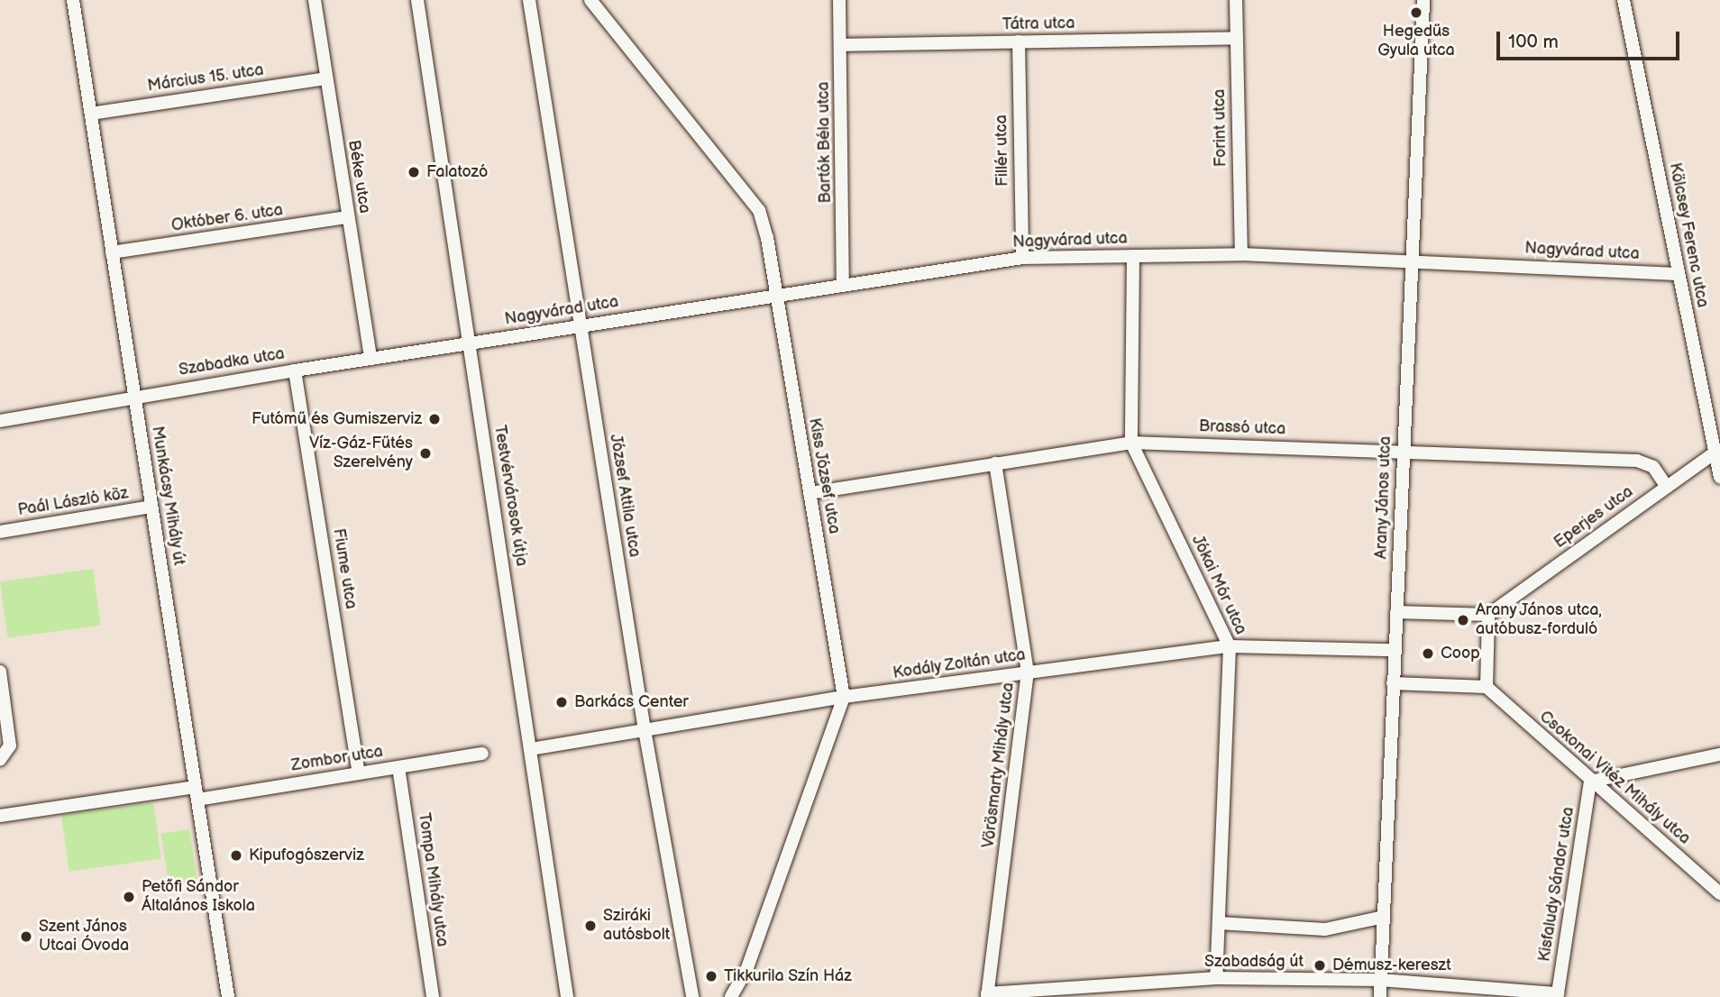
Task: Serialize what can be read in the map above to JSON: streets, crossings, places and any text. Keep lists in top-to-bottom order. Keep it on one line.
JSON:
{"streets":{"street":["Tátra utca","Március 15. utca","Forint utca","Bartók Béla utca","Fillér utca","Béke utca","Október 6. utca","Kölcsey Ferenc utca","Nagyvárad utca","Szabadka utca","Brassó utca","Kiss József utca","Munkácsy Mihály út","Testvérvárosok útja","József Attila utca","Arany János utca","Paál László köz","Eperjes utca","Fiume utca","Jókai Mór utca","Kodály Zoltán utca","Zombor utca","Vörösmarty Mihály utca","Csokonai Vitéz Mihály utca","Tompa Mihály utca","Kisfaludy Sándor utca","Szabadság út"]},"crossings":[["Tátra utca","Forint utca"],["Tátra utca","Bartók Béla utca"],["Tátra utca","Fillér utca"],["Március 15. utca","Béke utca"],["Március 15. utca","Munkácsy Mihály út"],["Forint utca","Nagyvárad utca"],["Bartók Béla utca","Nagyvárad utca"],["Fillér utca","Nagyvárad utca"],["Béke utca","Október 6. utca"],["Béke utca","Szabadka utca"],["Október 6. utca","Munkácsy Mihály út"],["Kölcsey Ferenc utca","Nagyvárad utca"],["Kölcsey Ferenc utca","Eperjes utca"],["Nagyvárad utca","Szabadka utca"],["Nagyvárad utca","Kiss József utca"],["Nagyvárad utca","Testvérvárosok útja"],["Nagyvárad utca","József Attila utca"],["Nagyvárad utca","Arany János utca"],["Nagyvárad utca","Jókai Mór utca"],["Szabadka utca","Munkácsy Mihály út"],["Szabadka utca","Testvérvárosok útja"],["Szabadka utca","Fiume utca"],["Brassó utca","Kiss József utca"],["Brassó utca","Arany János utca"],["Brassó utca","Eperjes utca"],["Brassó utca","Jókai Mór utca"],["Brassó utca","Vörösmarty Mihály utca"],["Kiss József utca","Kodály Zoltán utca"],["Munkácsy Mihály út","Paál László köz"],["Munkácsy Mihály út","Zombor utca"],["Testvérvárosok útja","Kodály Zoltán utca"],["József Attila utca","Kodály Zoltán utca"],["Arany János utca","Kodály Zoltán utca"],["Arany János utca","Szabadság út"],["Fiume utca","Zombor utca"],["Jókai Mór utca","Kodály Zoltán utca"],["Jókai Mór utca","Szabadság út"],["Kodály Zoltán utca","Vörösmarty Mihály utca"],["Zombor utca","Tompa Mihály utca"],["Vörösmarty Mihály utca","Szabadság út"],["Csokonai Vitéz Mihály utca","Kisfaludy Sándor utca"],["Kisfaludy Sándor utca","Szabadság út"]],"places":["Hegedűs Gyula utca","Falatozó","Futómű és Gumiszerviz","Víz-Gáz-Fűtés Szerelvény","Arany János utca, autóbusz-forduló","Coop","Barkács Center","Kipufogószerviz","Petőfi Sándor Általános Iskola","Sziráki autósbolt","Szent János Utcai Óvoda","Démusz-kereszt","Tikkurila Szín Ház"],"scale_bar":"100 m"}
